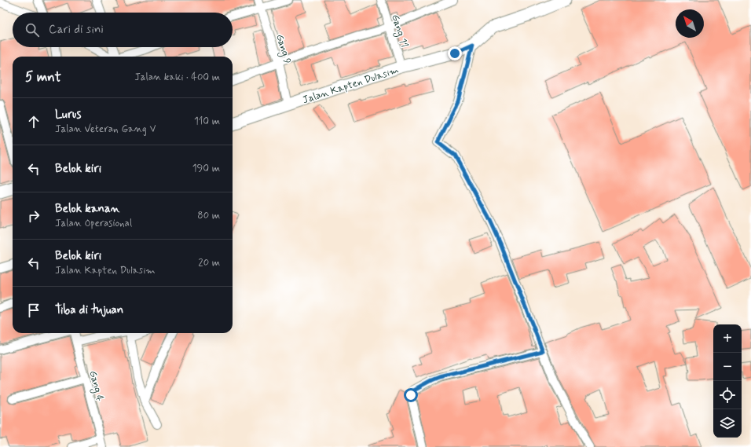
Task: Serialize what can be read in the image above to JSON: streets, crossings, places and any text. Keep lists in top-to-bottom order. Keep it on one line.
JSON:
{"streets":{"main road":["Jalan Kapten Dulasim"],"street":["Gang 11","Gang 9","Gang 4"]},"crossings":[["Gang 11","Jalan Kapten Dulasim"],["Gang 9","Jalan Kapten Dulasim"]],"north":"top left","page":{"search":"Cari di sini","heading":["5 mnt","Jalan kaki · 400 m"],"list":[["Lurus","Jalan Veteran Gang V","110 m"],["Belok kiri","190 m"],["Belok kanan","Jalan Operasional","80 m"],["Belok kiri","Jalan Kapten Dulasim","20 m"],"Tiba di tujuan"],"map_buttons":["+","−"]}}
